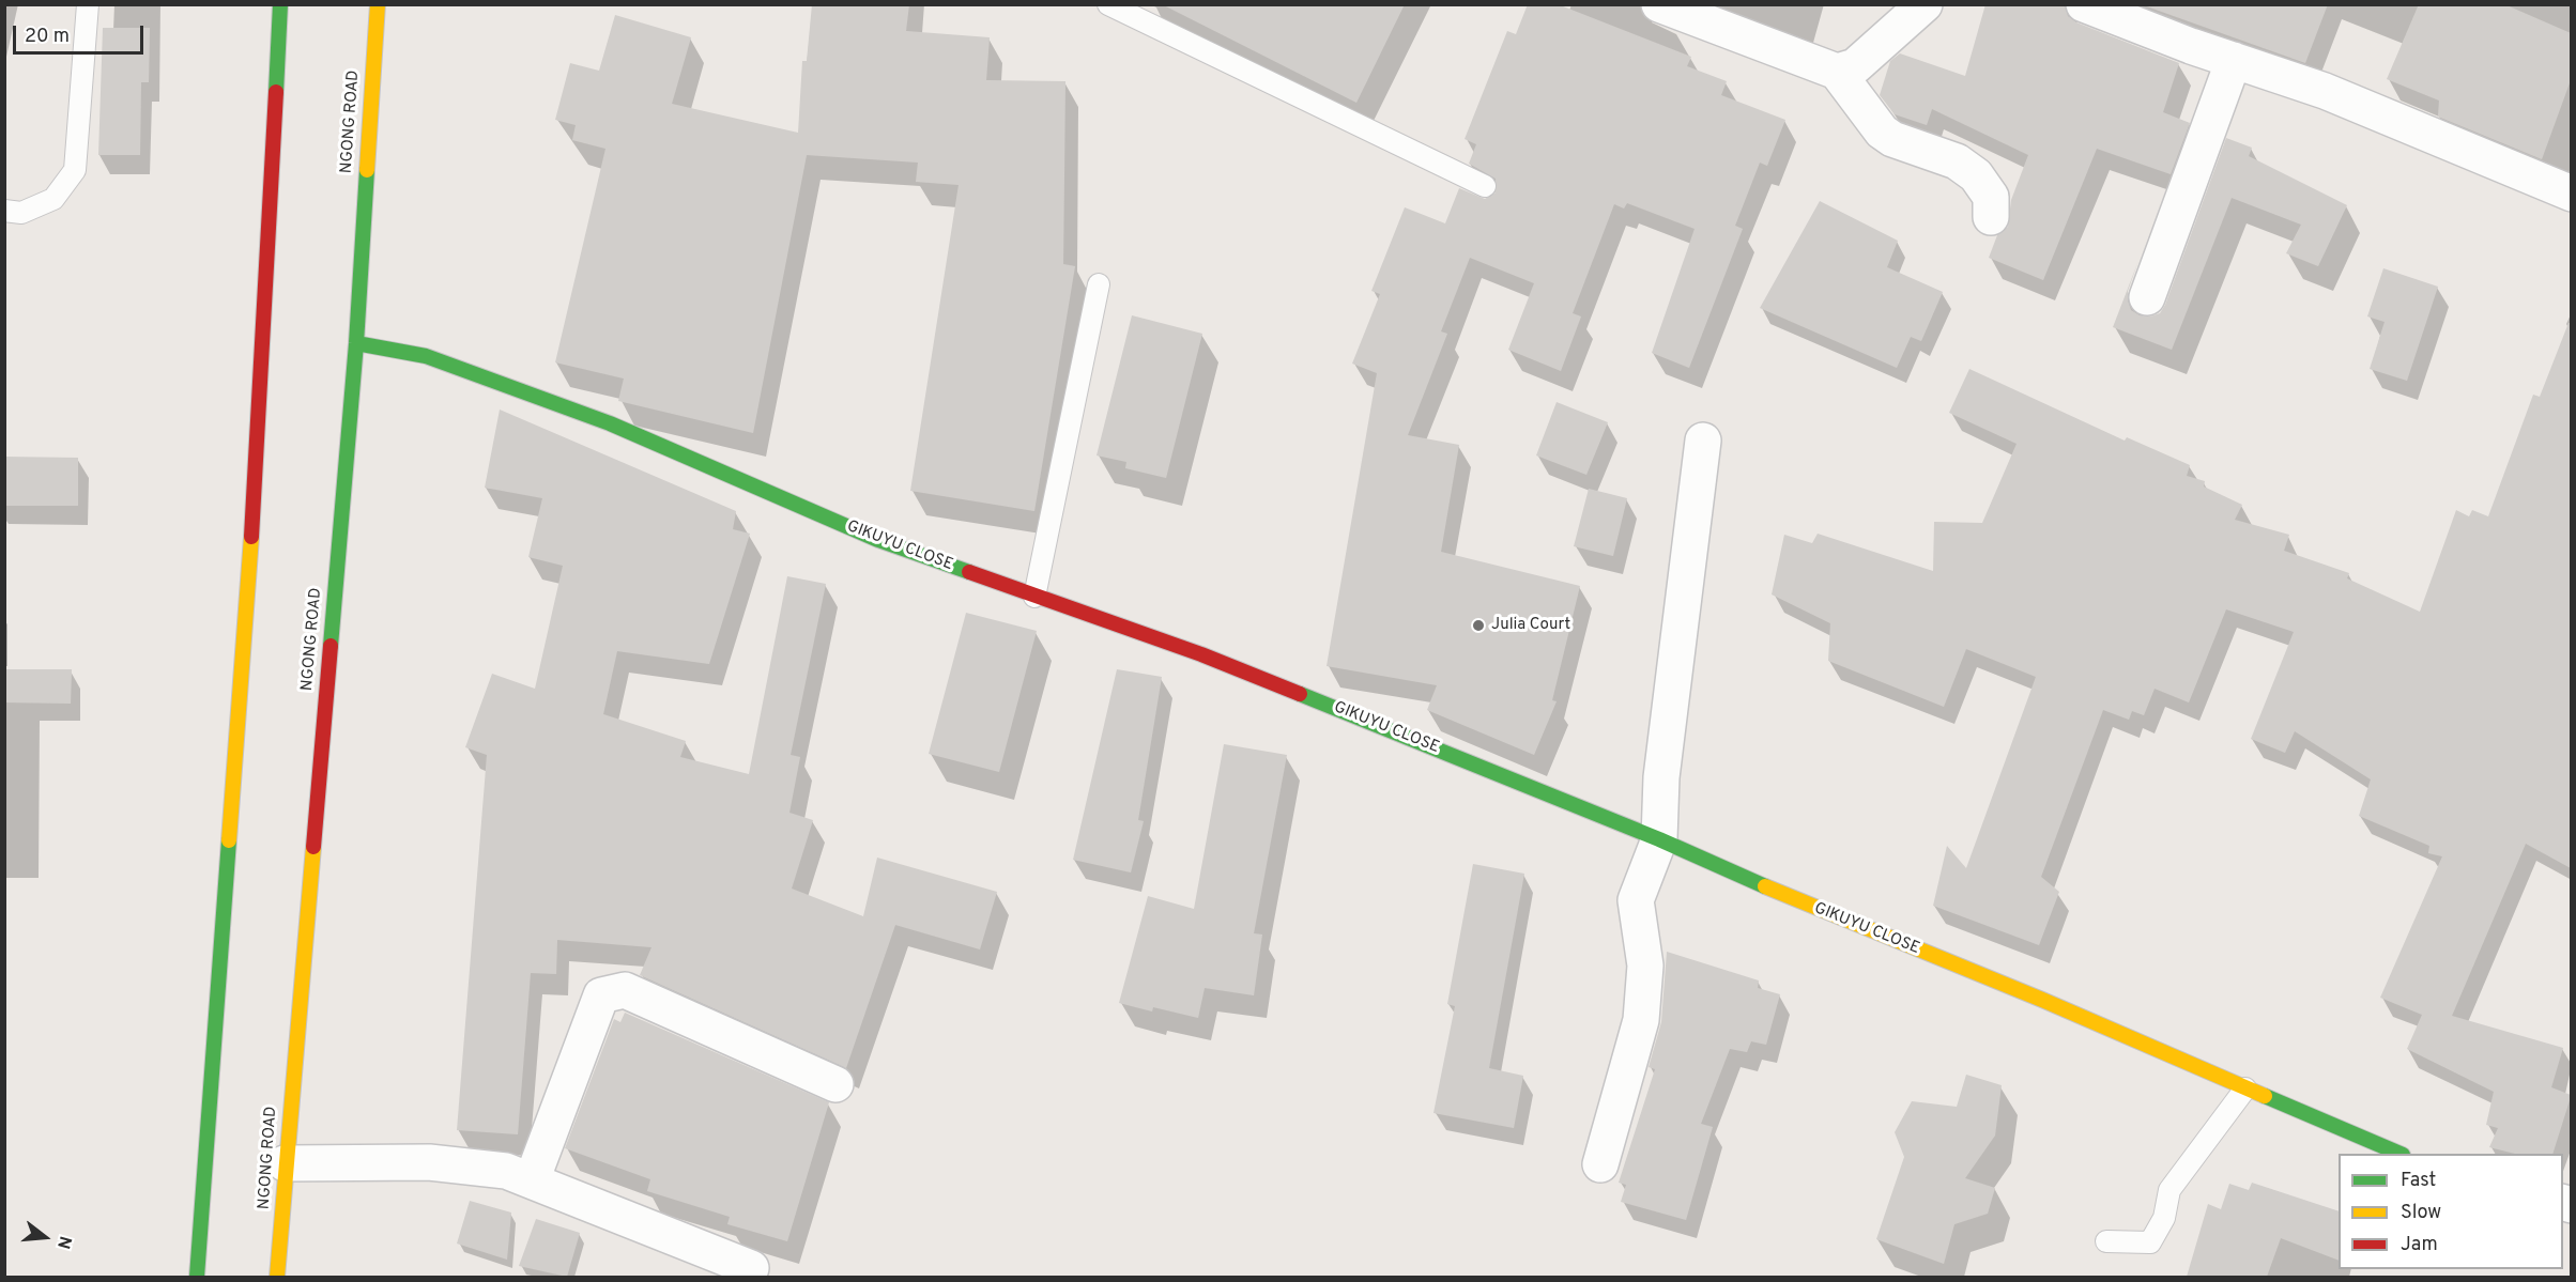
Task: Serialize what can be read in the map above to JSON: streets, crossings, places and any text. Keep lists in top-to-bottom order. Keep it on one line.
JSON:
{"streets":{"main road":["NGONG ROAD","GIKUYU CLOSE"]},"crossings":[["NGONG ROAD","GIKUYU CLOSE"]],"places":["Julia Court"],"legend":["Fast","Slow","Jam"],"scale_bar":"20 m","north":"right"}
